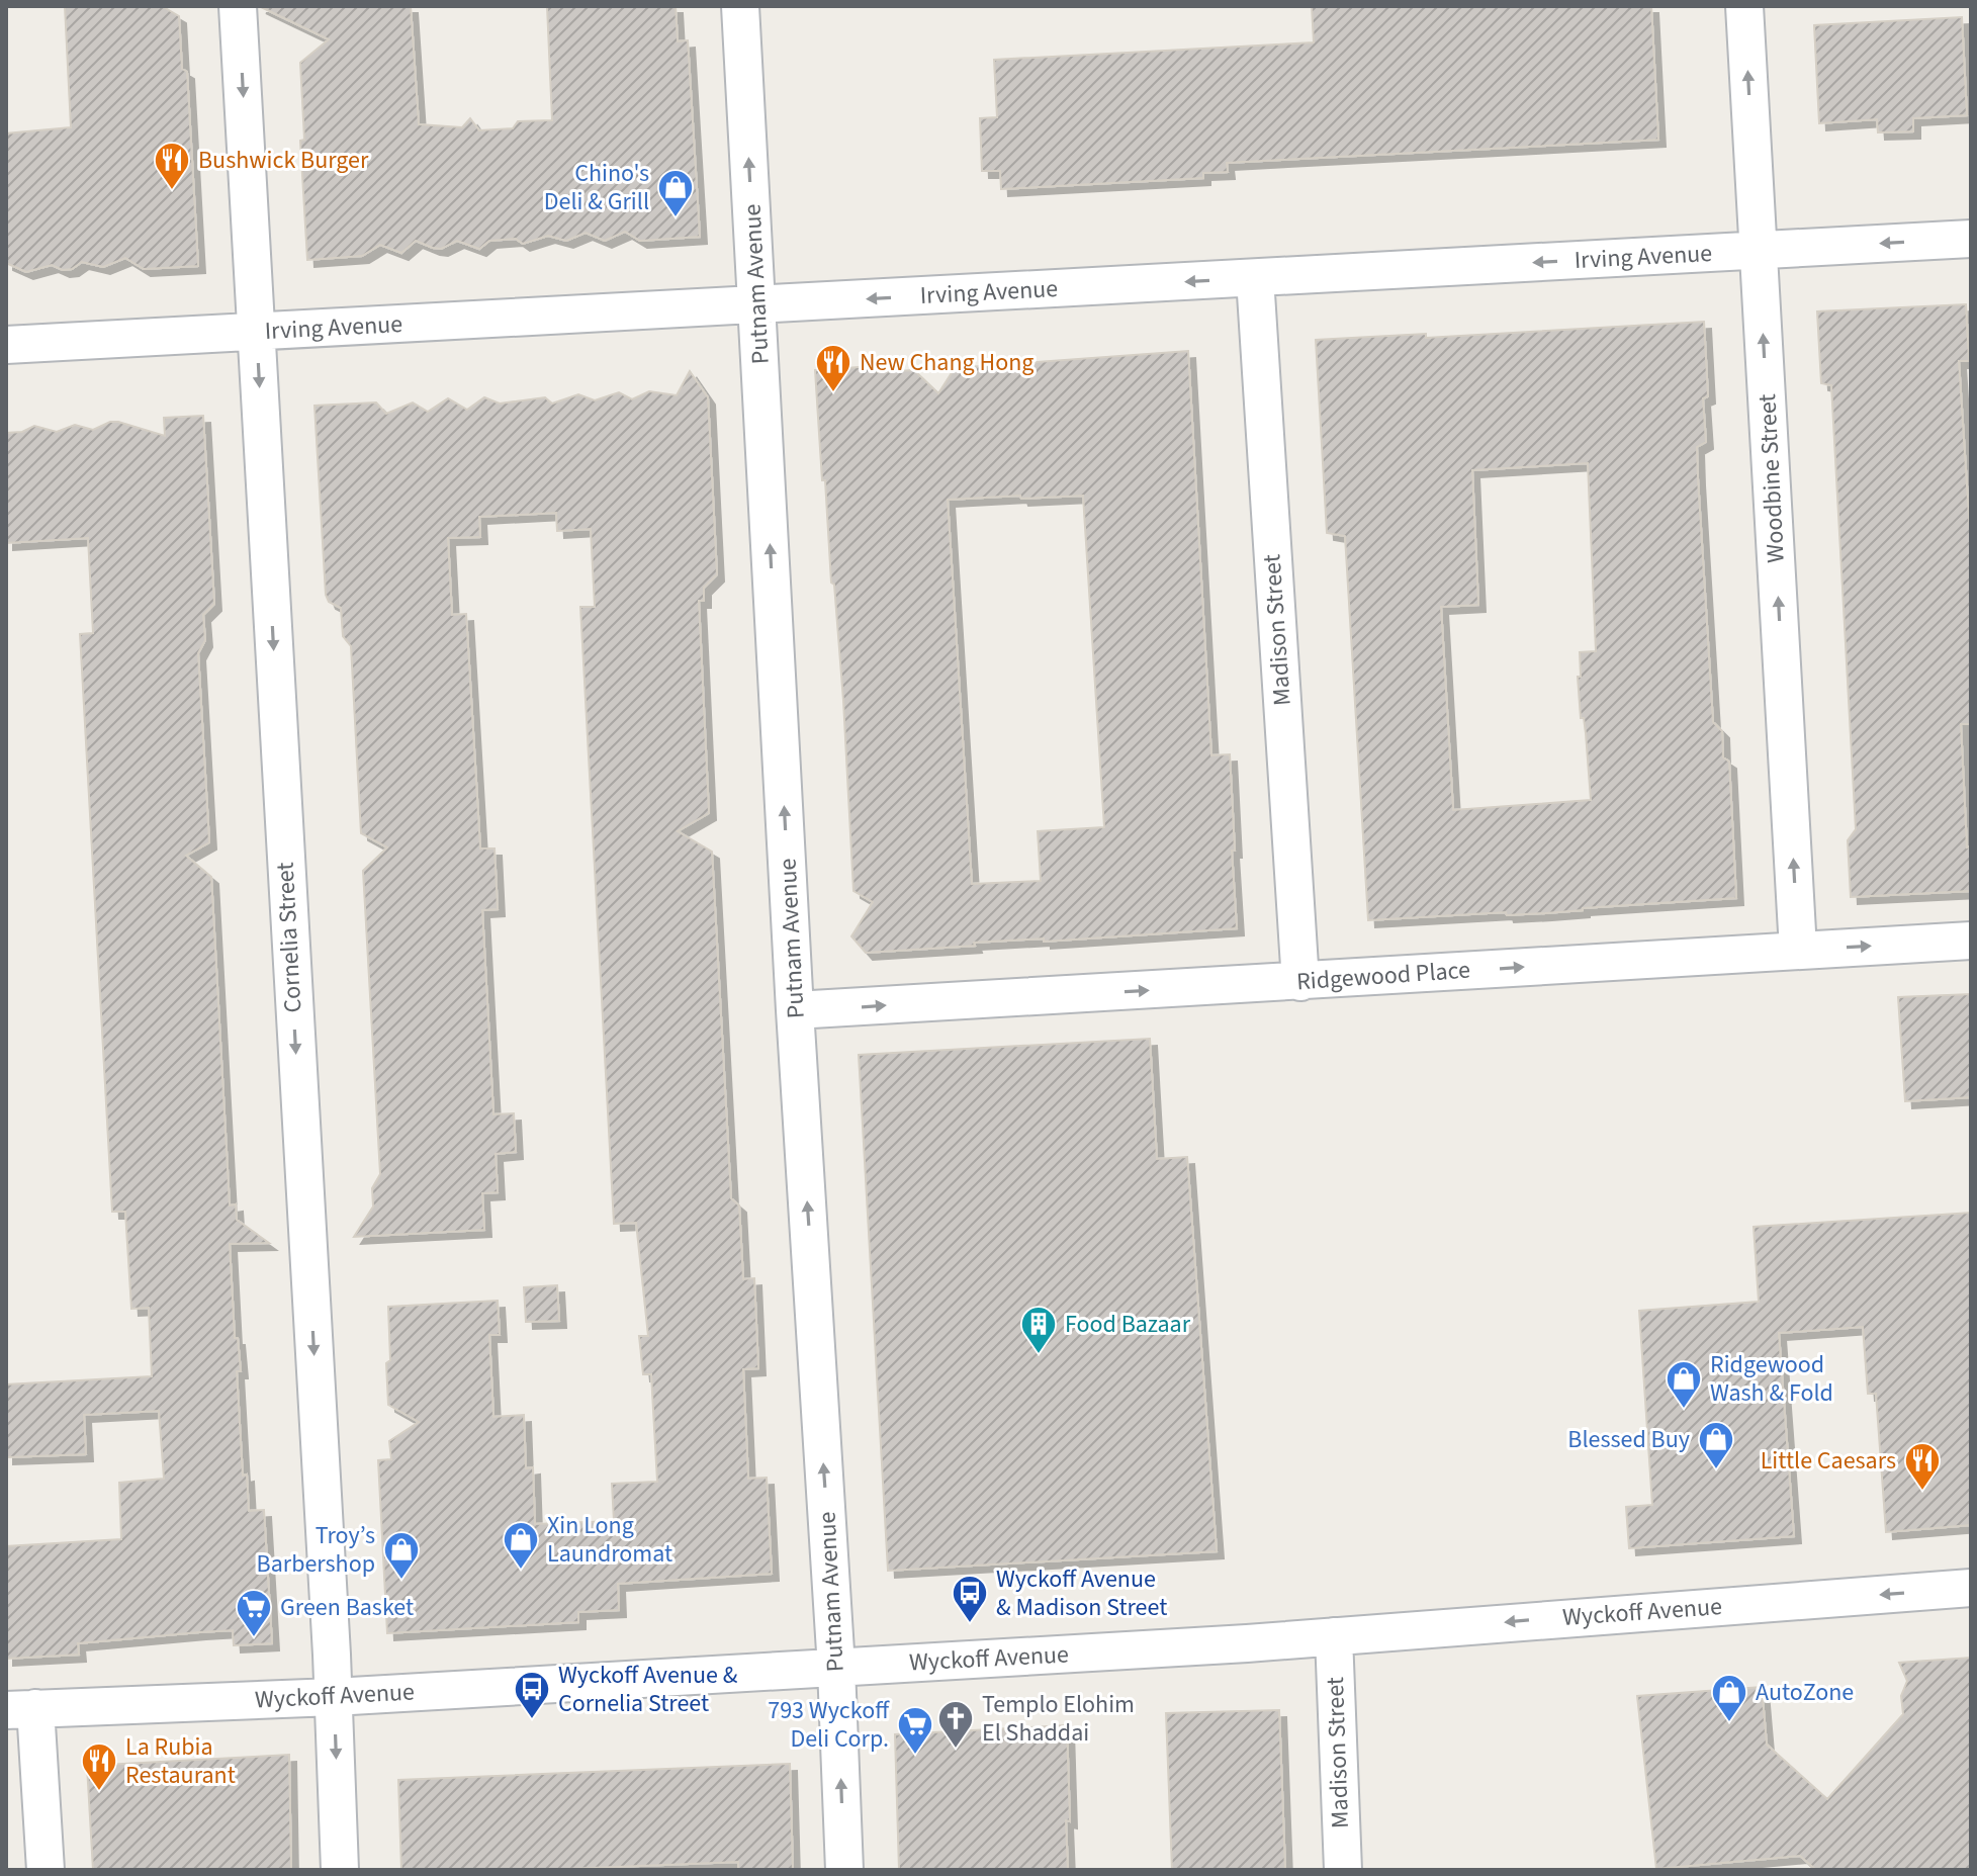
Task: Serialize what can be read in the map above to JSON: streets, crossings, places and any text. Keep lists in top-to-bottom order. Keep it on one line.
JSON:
{"streets":{"street":["Irving Avenue","Putnam Avenue","Woodbine Street","Madison Street","Cornelia Street","Ridgewood Place","Wyckoff Avenue"]},"crossings":[["Irving Avenue","Putnam Avenue"],["Irving Avenue","Woodbine Street"],["Irving Avenue","Madison Street"],["Irving Avenue","Cornelia Street"],["Putnam Avenue","Ridgewood Place"],["Putnam Avenue","Wyckoff Avenue"],["Woodbine Street","Ridgewood Place"],["Madison Street","Ridgewood Place"],["Madison Street","Wyckoff Avenue"],["Cornelia Street","Wyckoff Avenue"]],"one_way":["Irving Avenue","Putnam Avenue","Woodbine Street","Cornelia Street","Ridgewood Place"],"places":{"restaurant":["Bushwick Burger","New Chang Hong","Little Caesars","La Rubia Restaurant"],"shop":["Chino's Deli & Grill","Ridgewood Wash & Fold","Blessed Buy","Xin Long Laundromat","Troy’s Barbershop","AutoZone"],"building":["Food Bazaar"],"bus stop":["Wyckoff Avenue & Madison Street","Wyckoff Avenue & Cornelia Street"],"supermarket":["Green Basket","793 Wyckoff Deli Corp."],"church":["Templo Elohim El Shaddai"]}}
